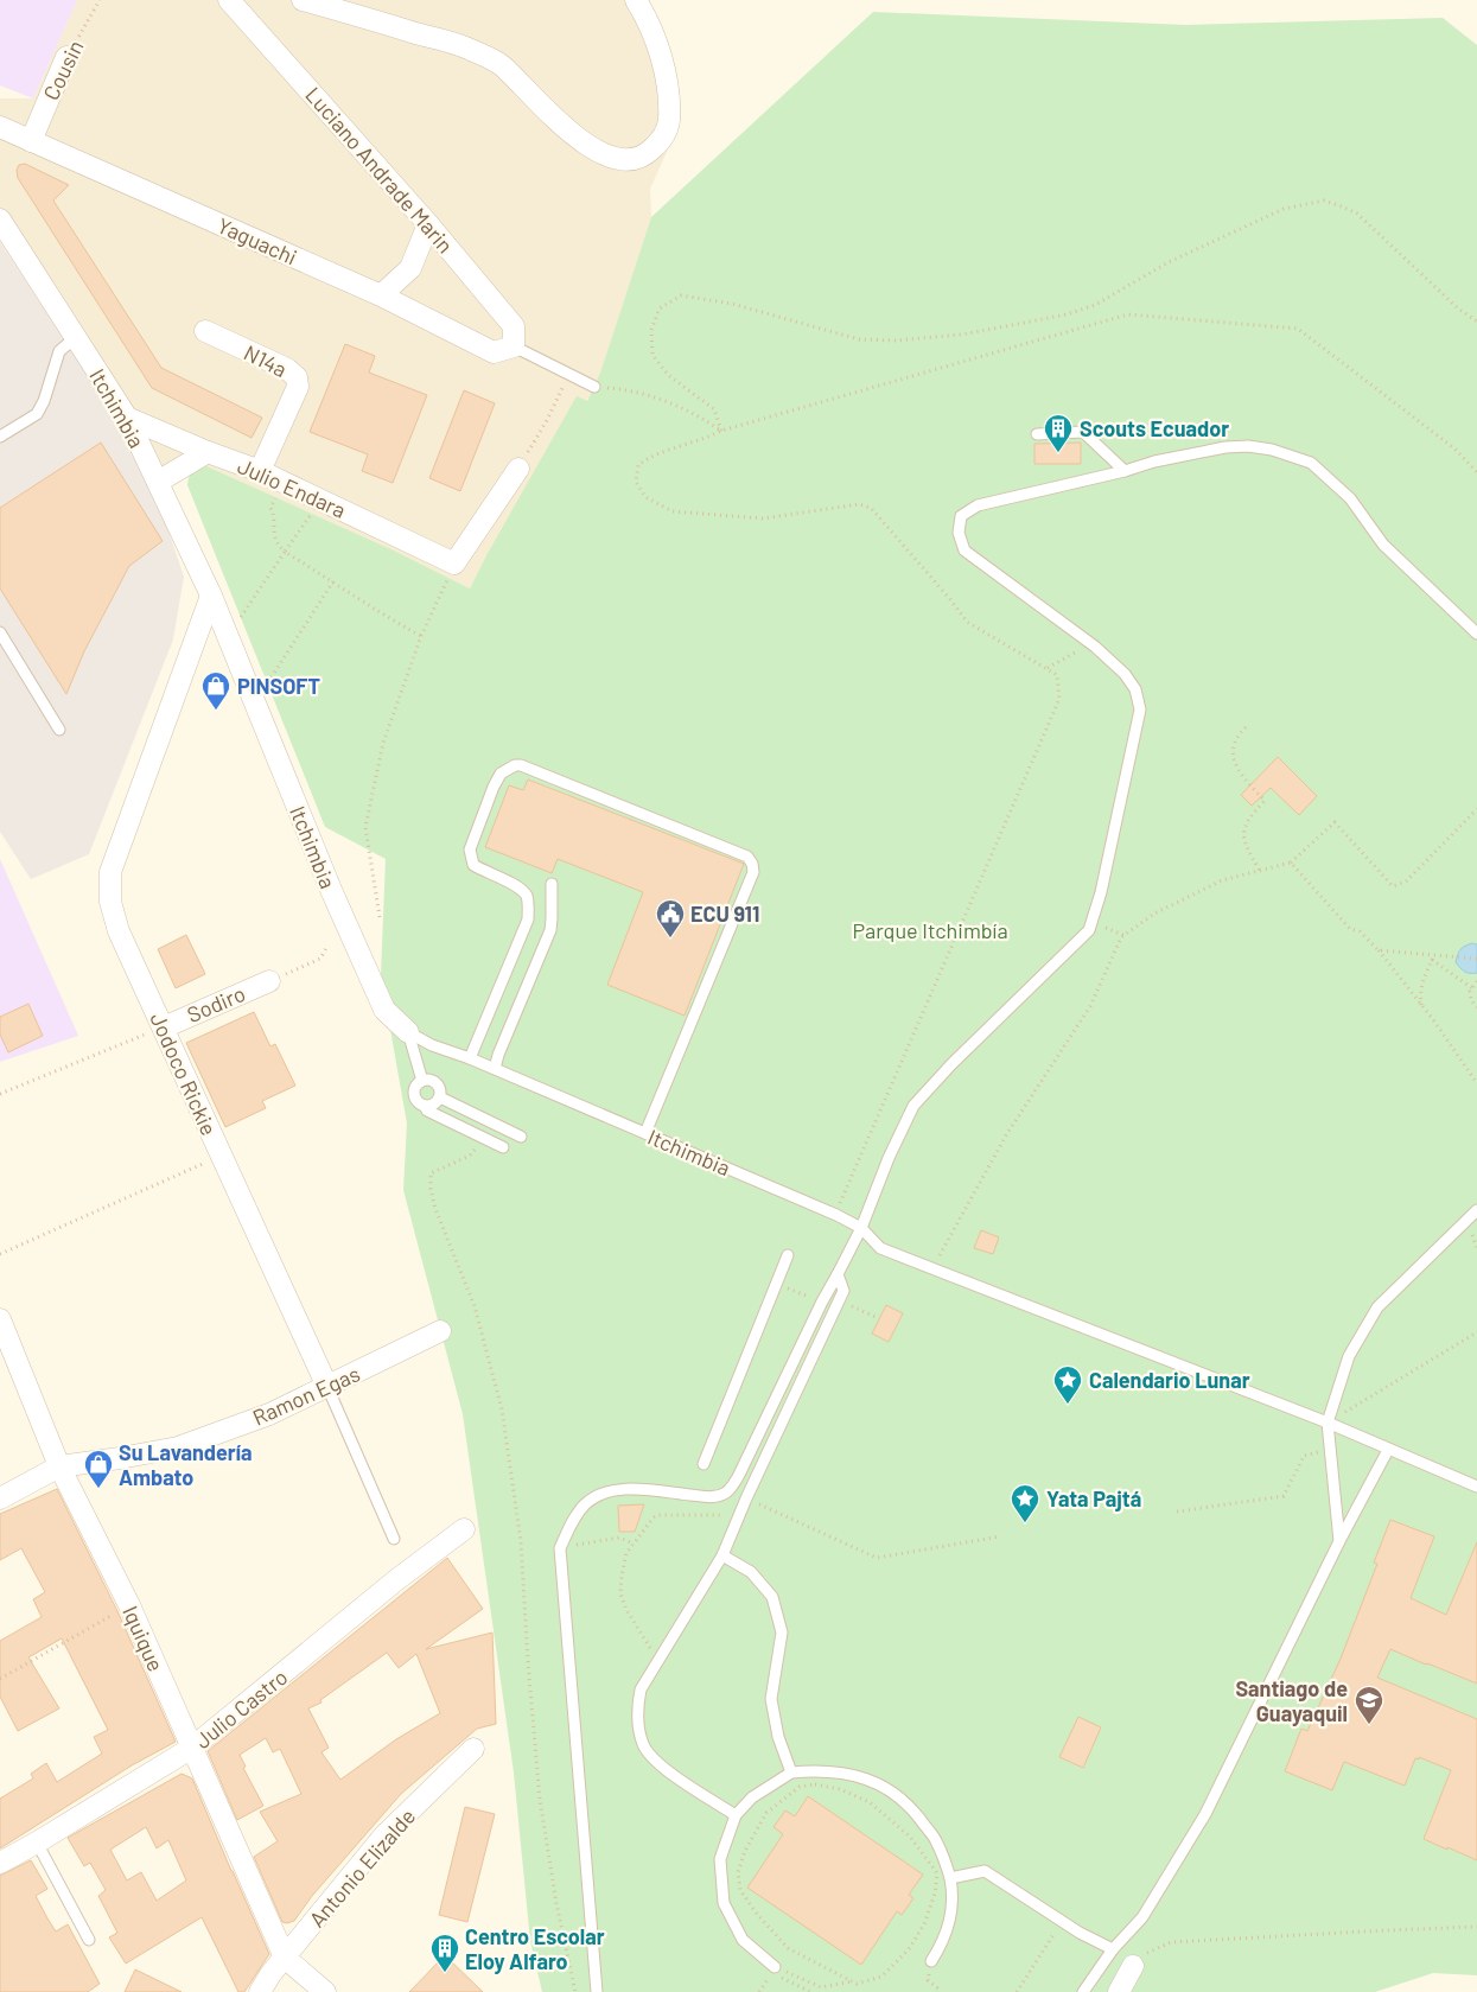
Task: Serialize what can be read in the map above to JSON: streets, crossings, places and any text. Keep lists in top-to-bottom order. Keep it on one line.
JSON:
{"streets":{"street":["Cousin","Luciano Andrade Marin","Yaguachi","N14a","Itchimbia","Julio Endara","Sodiro","Jodoco Rickie","Ramon Egas","Iquique","Julio Castro","Antonio Elizalde"]},"crossings":[["Cousin","Yaguachi"],["Luciano Andrade Marin","Yaguachi"],["N14a","Julio Endara"],["Itchimbia","Julio Endara"],["Itchimbia","Jodoco Rickie"],["Sodiro","Jodoco Rickie"],["Jodoco Rickie","Ramon Egas"],["Ramon Egas","Iquique"],["Iquique","Julio Castro"],["Iquique","Antonio Elizalde"]],"parks":["Parque Itchimbía"],"places":{"building":["Scouts Ecuador","Centro Escolar Eloy Alfaro"],"shop":["PINSOFT","Su Lavandería Ambato"],"public building":["ECU 911"],"place":["Calendario Lunar","Yata Pajtá"],"school or university":["Santiago de Guayaquil"]}}
